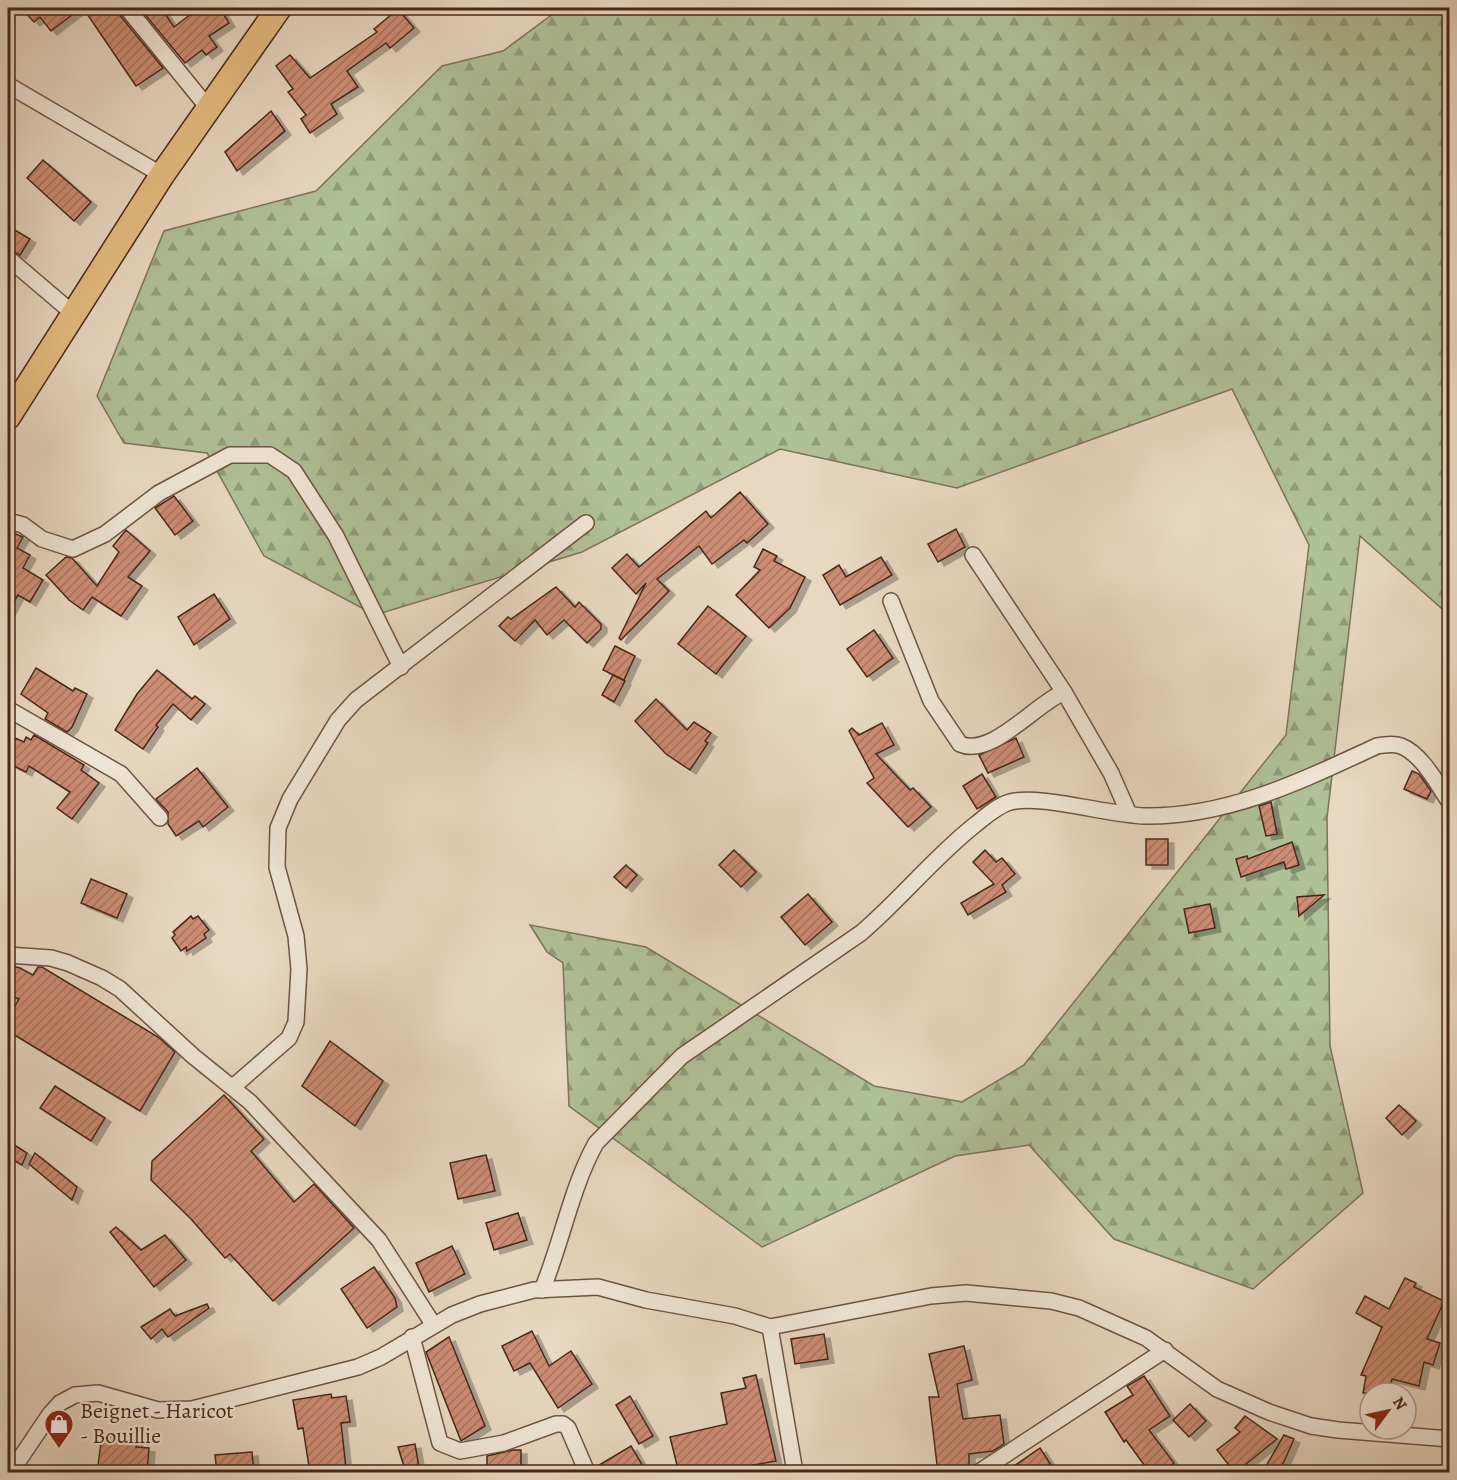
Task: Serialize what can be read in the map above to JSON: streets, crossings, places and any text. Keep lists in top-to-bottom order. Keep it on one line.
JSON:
{"places":{"shop":["Beignet - Haricot - Bouillie"]},"north":"top right"}
